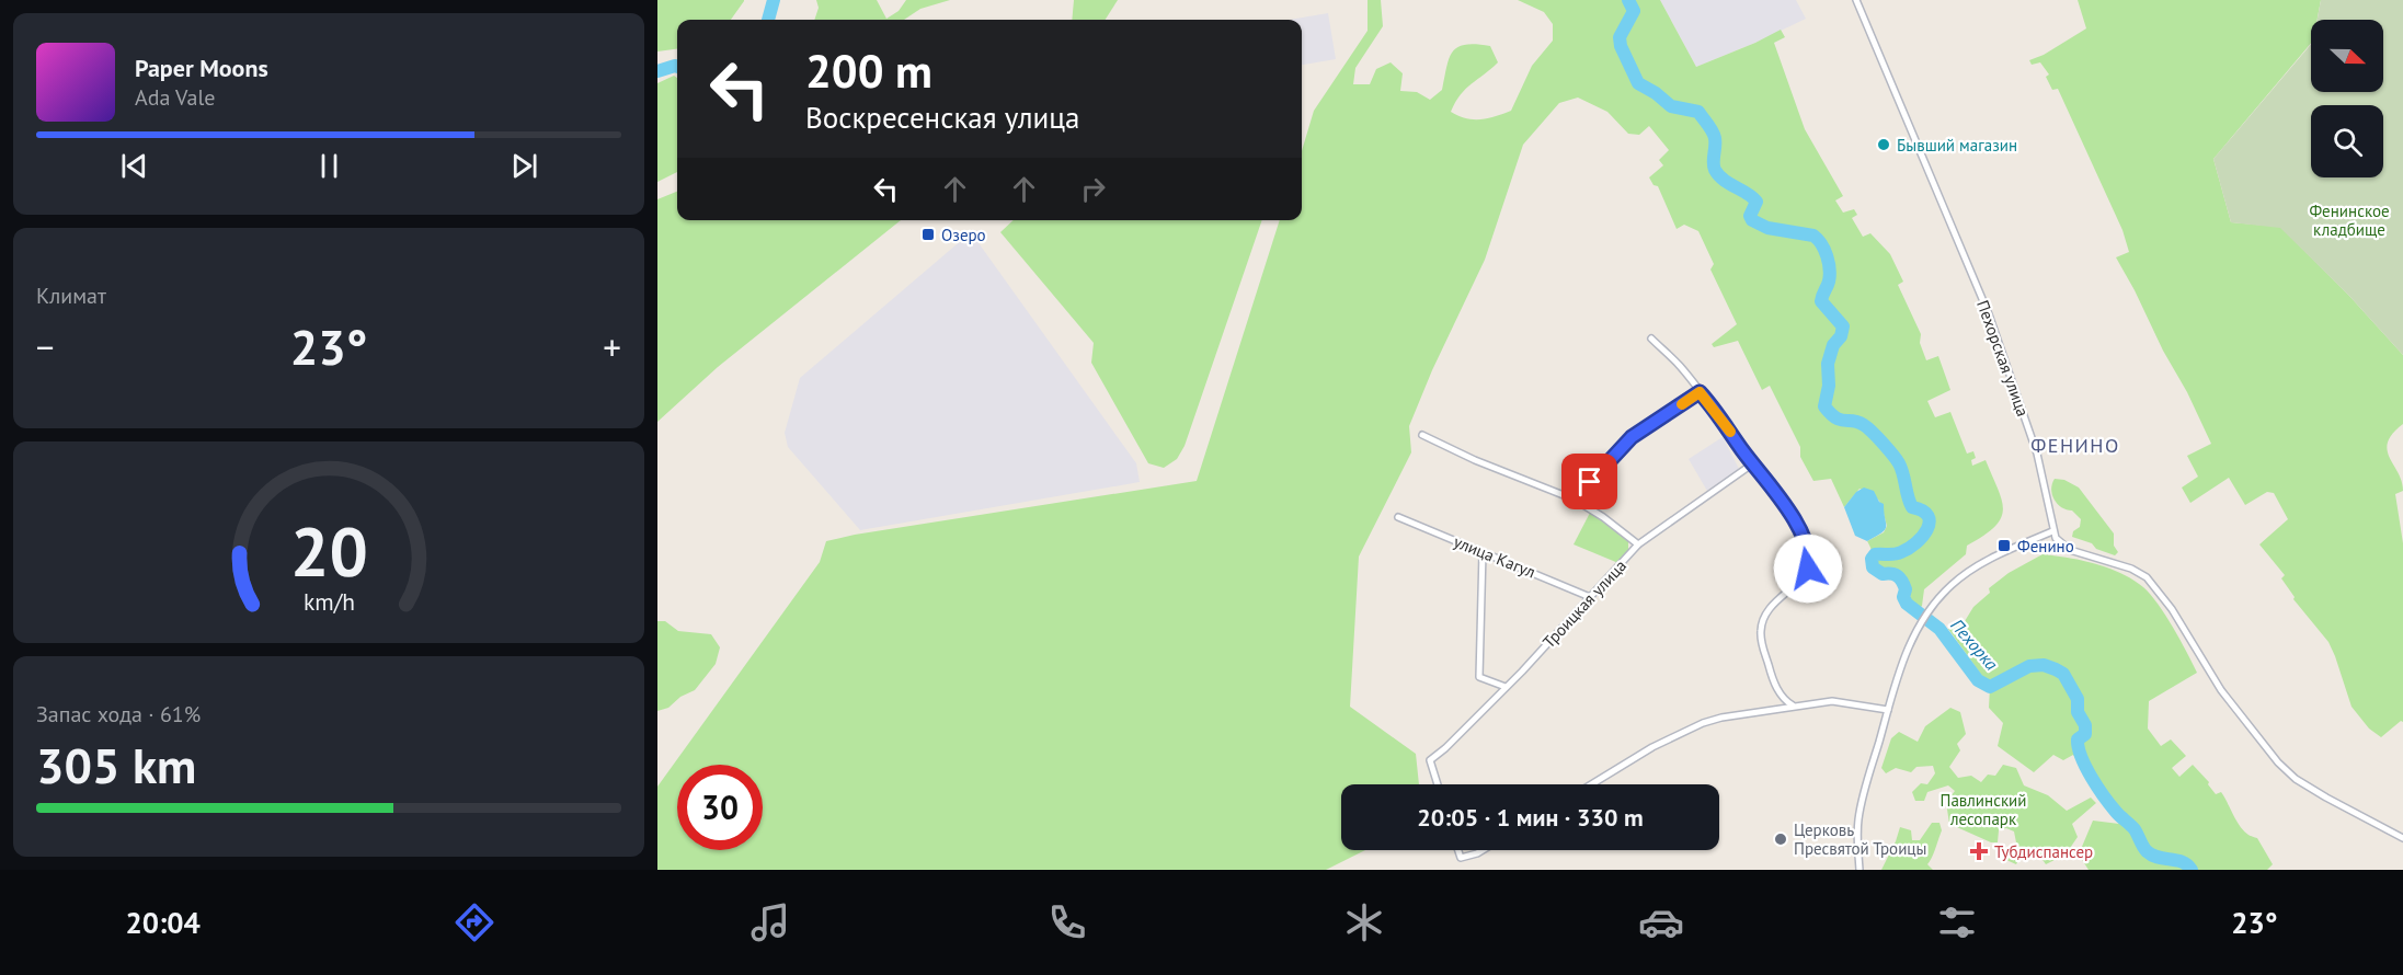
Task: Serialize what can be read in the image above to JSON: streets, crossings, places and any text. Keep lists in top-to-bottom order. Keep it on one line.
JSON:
{"streets":{"street":["Пехорская улица","улица Кагул","Троицкая улица"]},"crossings":[["улица Кагул","Троицкая улица"]],"districts":["ФЕНИНО"],"water":["Пехорка"],"parks":["Фенинское кладбище","Павлинский лесопарк"],"places":{"other":["Бывший магазин","Церковь Пресвятой Троицы"],"transit":["Озеро","Фенино"],"health":["Тубдиспансер"]},"north":"right","page":{"turn":["200 m","Воскресенская улица"],"song":["Paper Moons","Ada Vale"],"tile":["Климат",["Запас хода · 61%","305 km"]],"heat":["−","23°","+"],"limit":"30","trip":"20:05 · 1 мин · 330 m","tabs":["20:04","23°"],"gauge":["20","km/h"]}}
